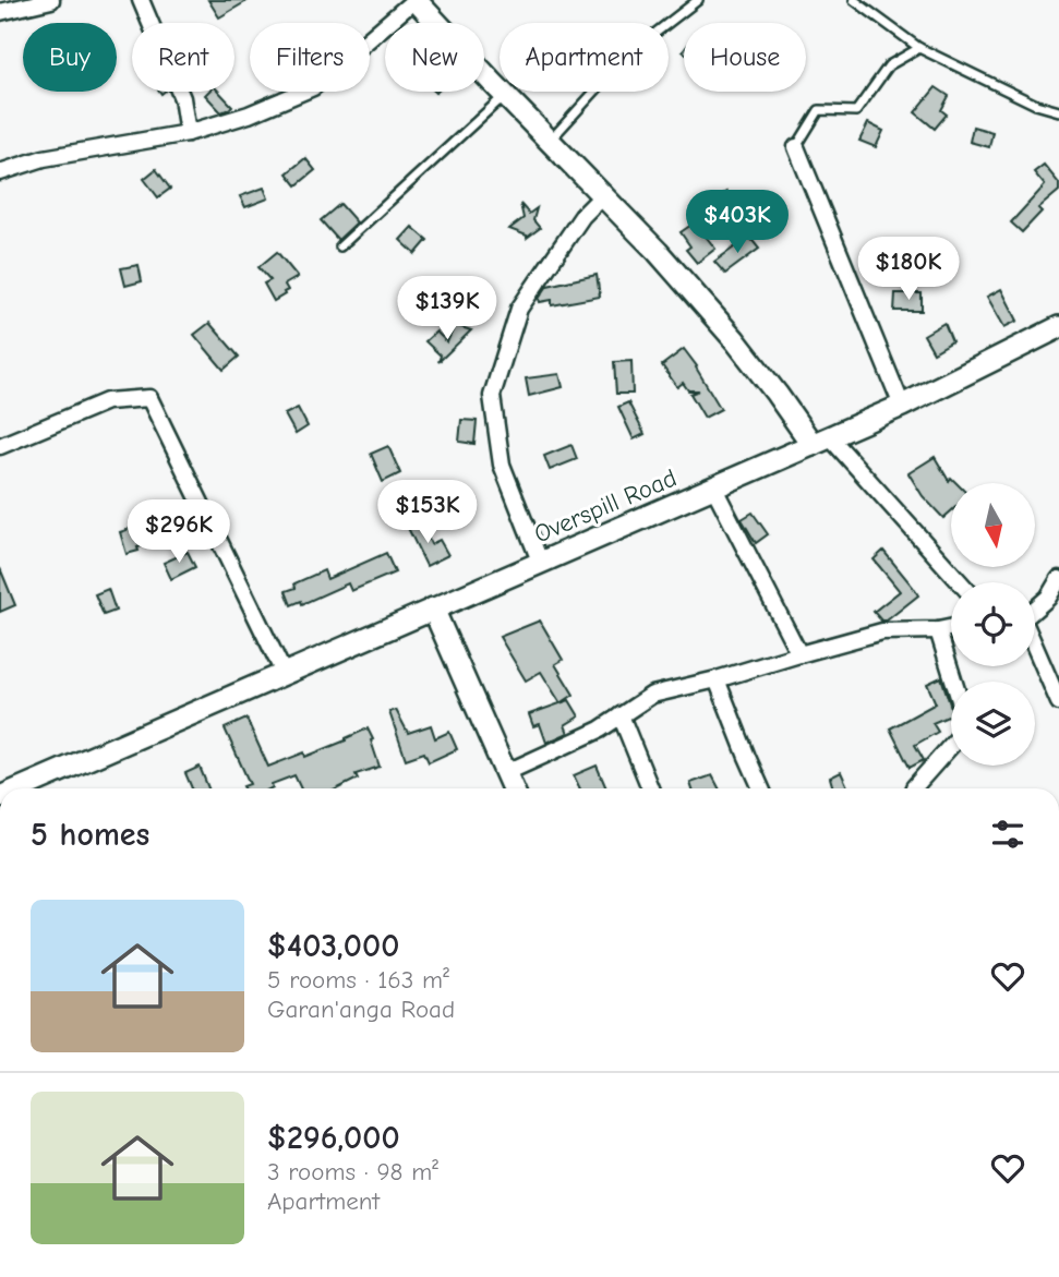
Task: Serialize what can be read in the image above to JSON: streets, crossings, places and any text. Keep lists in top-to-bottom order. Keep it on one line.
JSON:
{"streets":{"street":["Overspill Road"]},"north":"bottom","page":{"chip":["Buy","Rent","Filters","New","Apartment","House"],"price":["$403K","$180K","$139K","$153K","$296K"],"heading":"5 homes","list":[{"name":"$403,000","note":"5 rooms · 163 m² · Garan'anga Road"},{"name":"$296,000","note":"3 rooms · 98 m² · Apartment"}]}}
